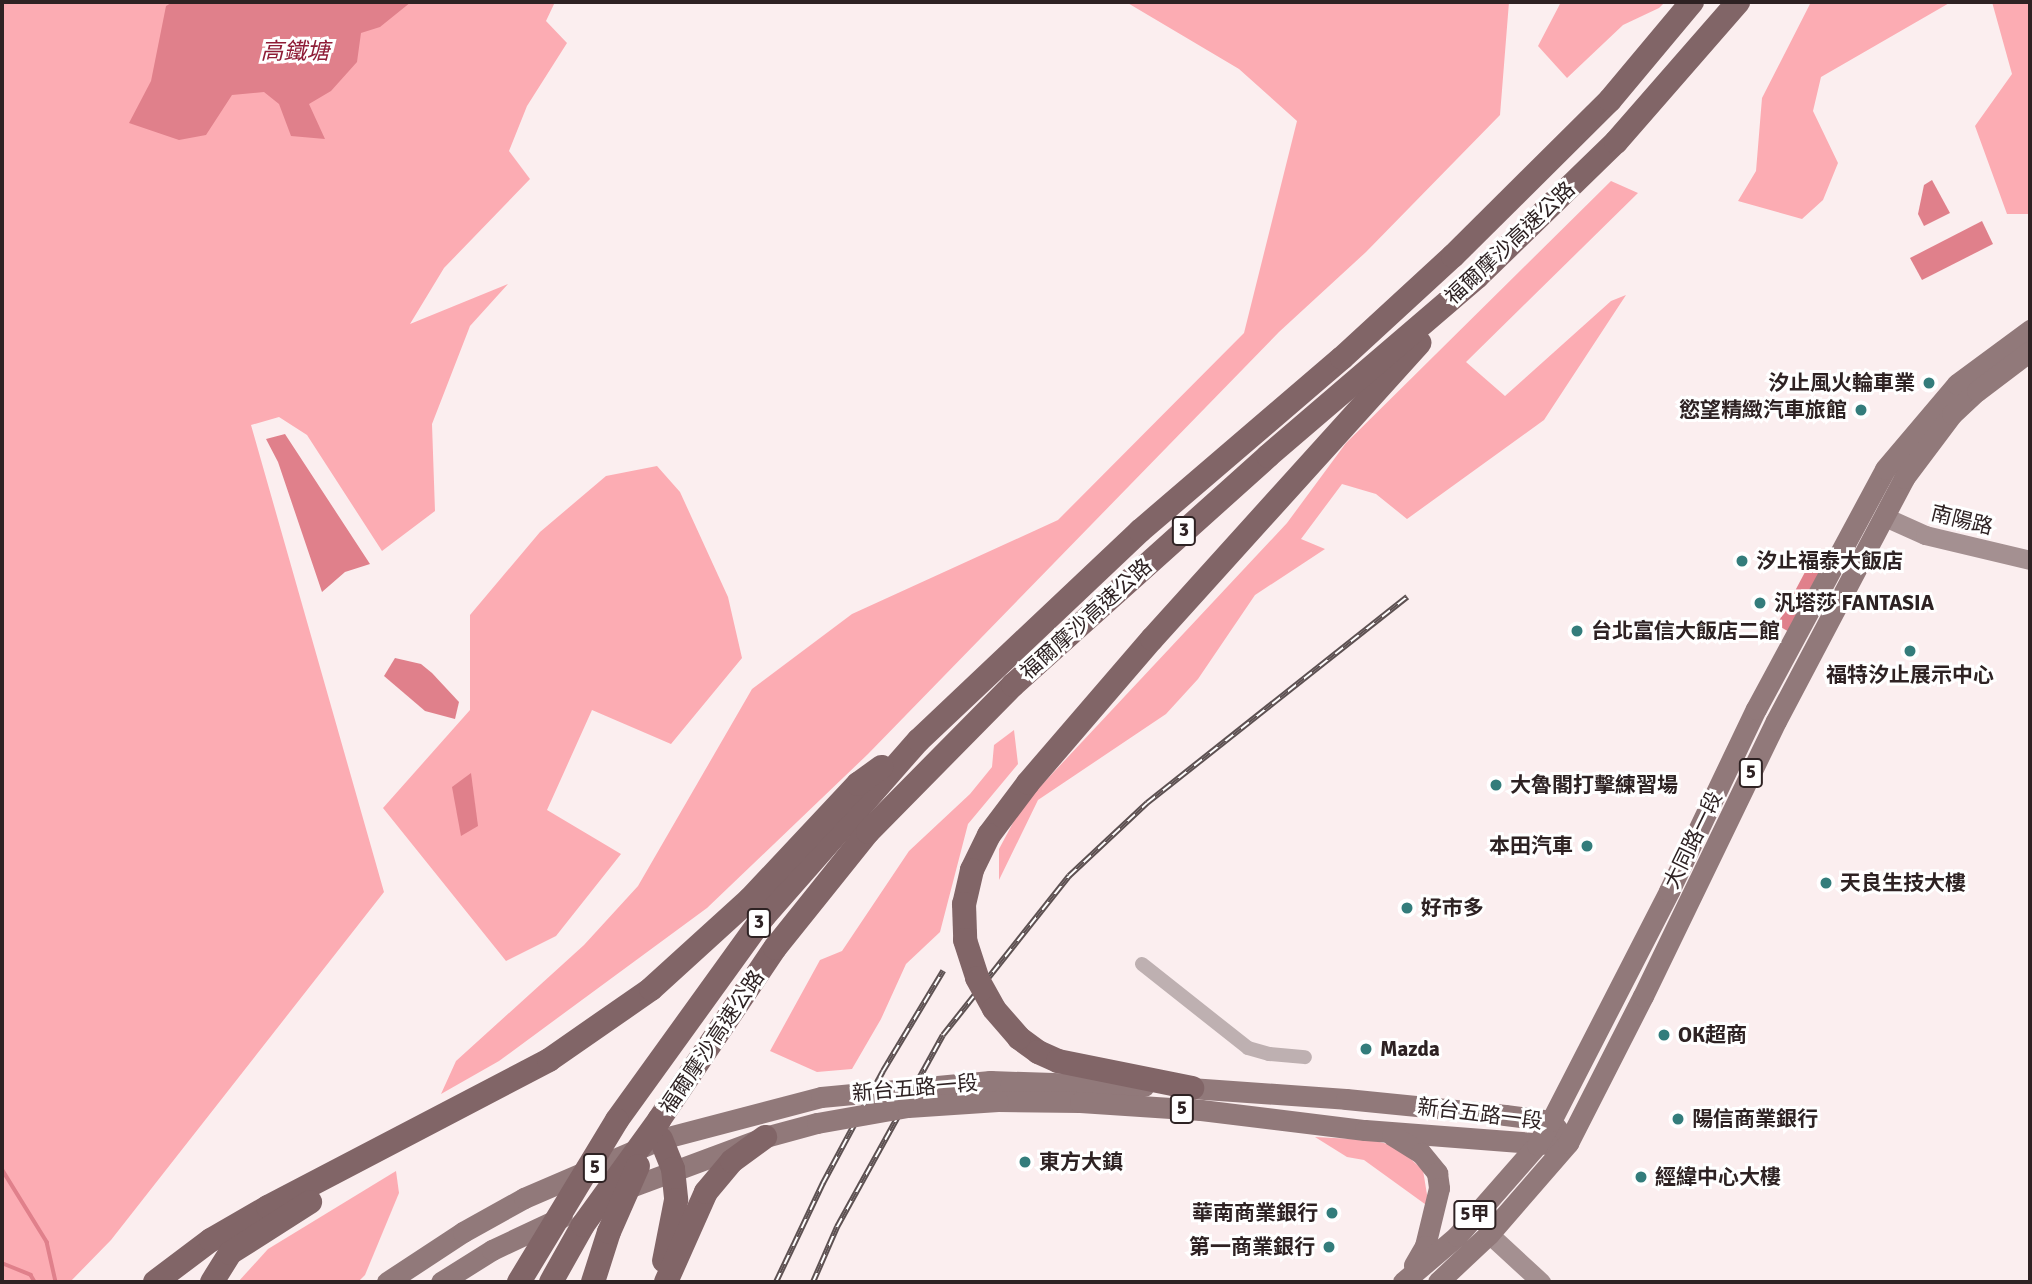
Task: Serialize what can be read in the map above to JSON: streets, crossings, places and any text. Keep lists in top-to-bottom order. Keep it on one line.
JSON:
{"streets":{"highway":["福爾摩沙高速公路","3"],"main road":["5","大同路一段","新台五路一段","5甲"],"street":["南陽路"]},"crossings":[["福爾摩沙高速公路","新台五路一段"],["南陽路","大同路一段"],["大同路一段","新台五路一段"]],"water":["高鐵塘"],"places":["汐止風火輪車業","慾望精緻汽車旅館","汐止福泰大飯店","汎塔莎 FANTASIA","台北富信大飯店二館","福特汐止展示中心","大魯閣打擊練習場","本田汽車","天良生技大樓","好市多","OK超商","Mazda","陽信商業銀行","東方大鎮","經緯中心大樓","華南商業銀行","第一商業銀行"]}
